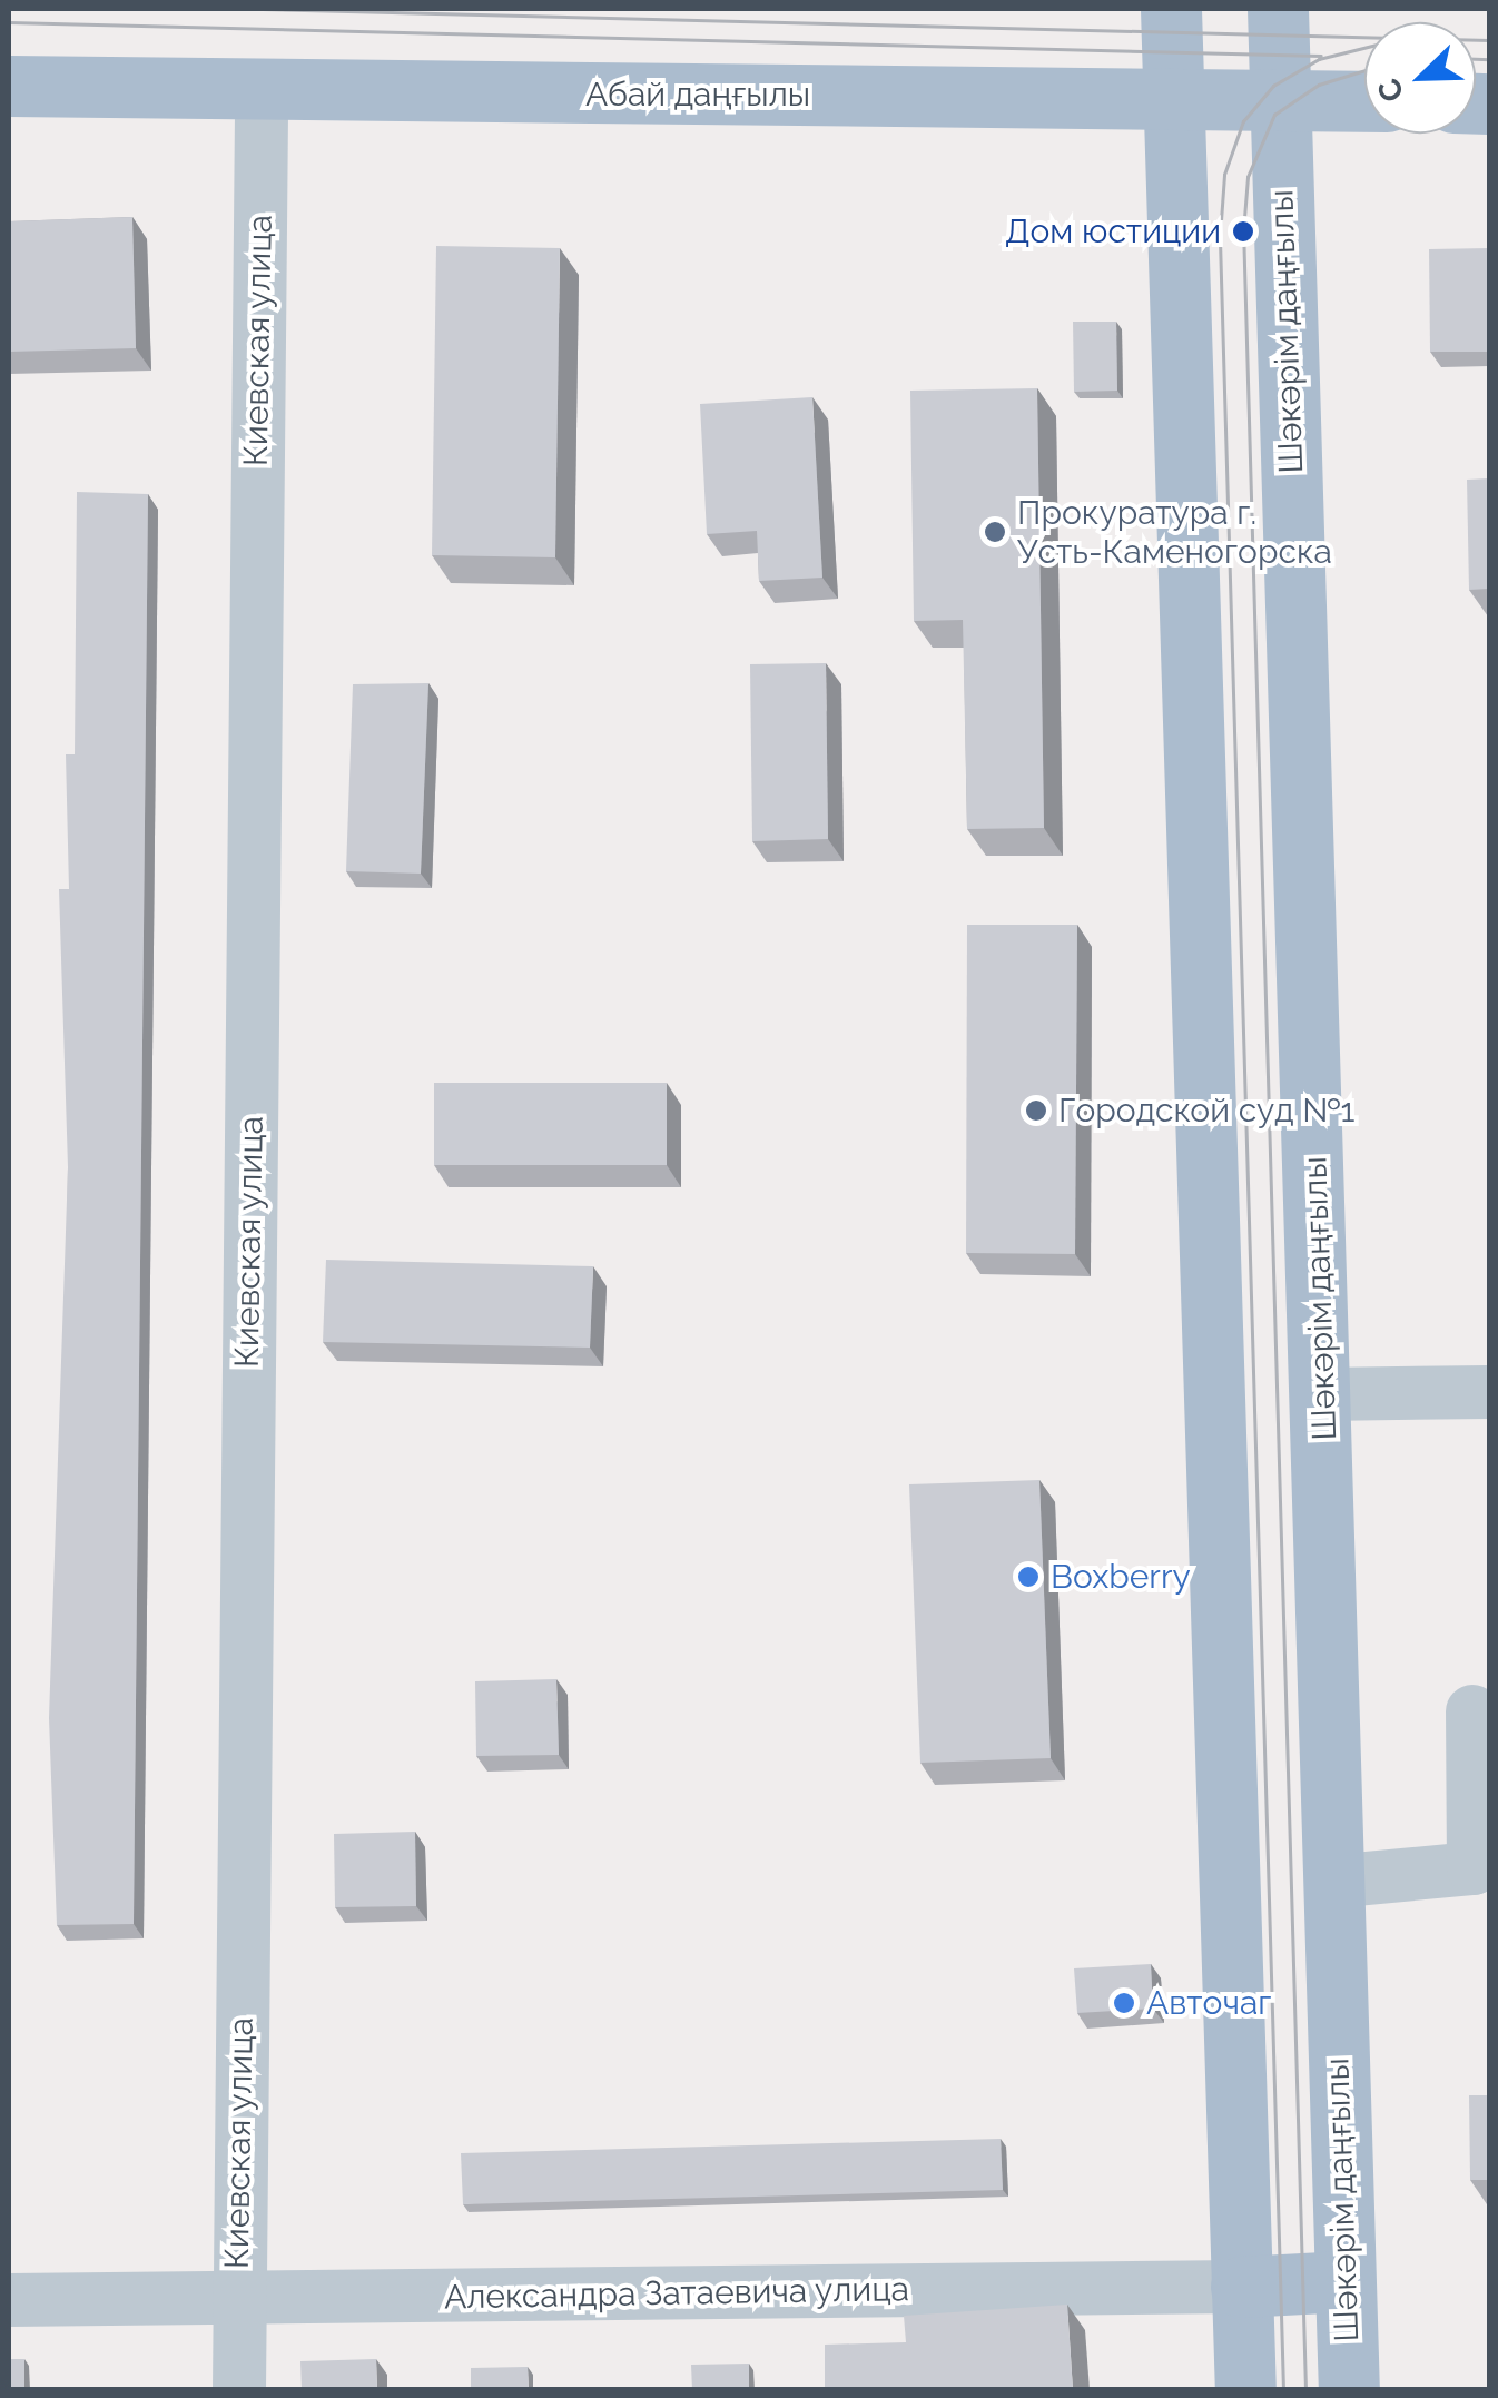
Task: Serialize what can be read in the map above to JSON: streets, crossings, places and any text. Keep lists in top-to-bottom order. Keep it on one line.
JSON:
{"streets":{"main road":["Абай даңғылы","Шәкәрім даңғылы","Александра Затаевича улица"],"street":["Киевская улица"]},"crossings":[["Абай даңғылы","Шәкәрім даңғылы"],["Абай даңғылы","Киевская улица"],["Шәкәрім даңғылы","Александра Затаевича улица"],["Киевская улица","Александра Затаевича улица"]],"places":["Дом юстиции","Прокуратура г. Усть-Каменогорска","Городской суд №1","Boxberry","Авточаг"],"north":"bottom left"}
